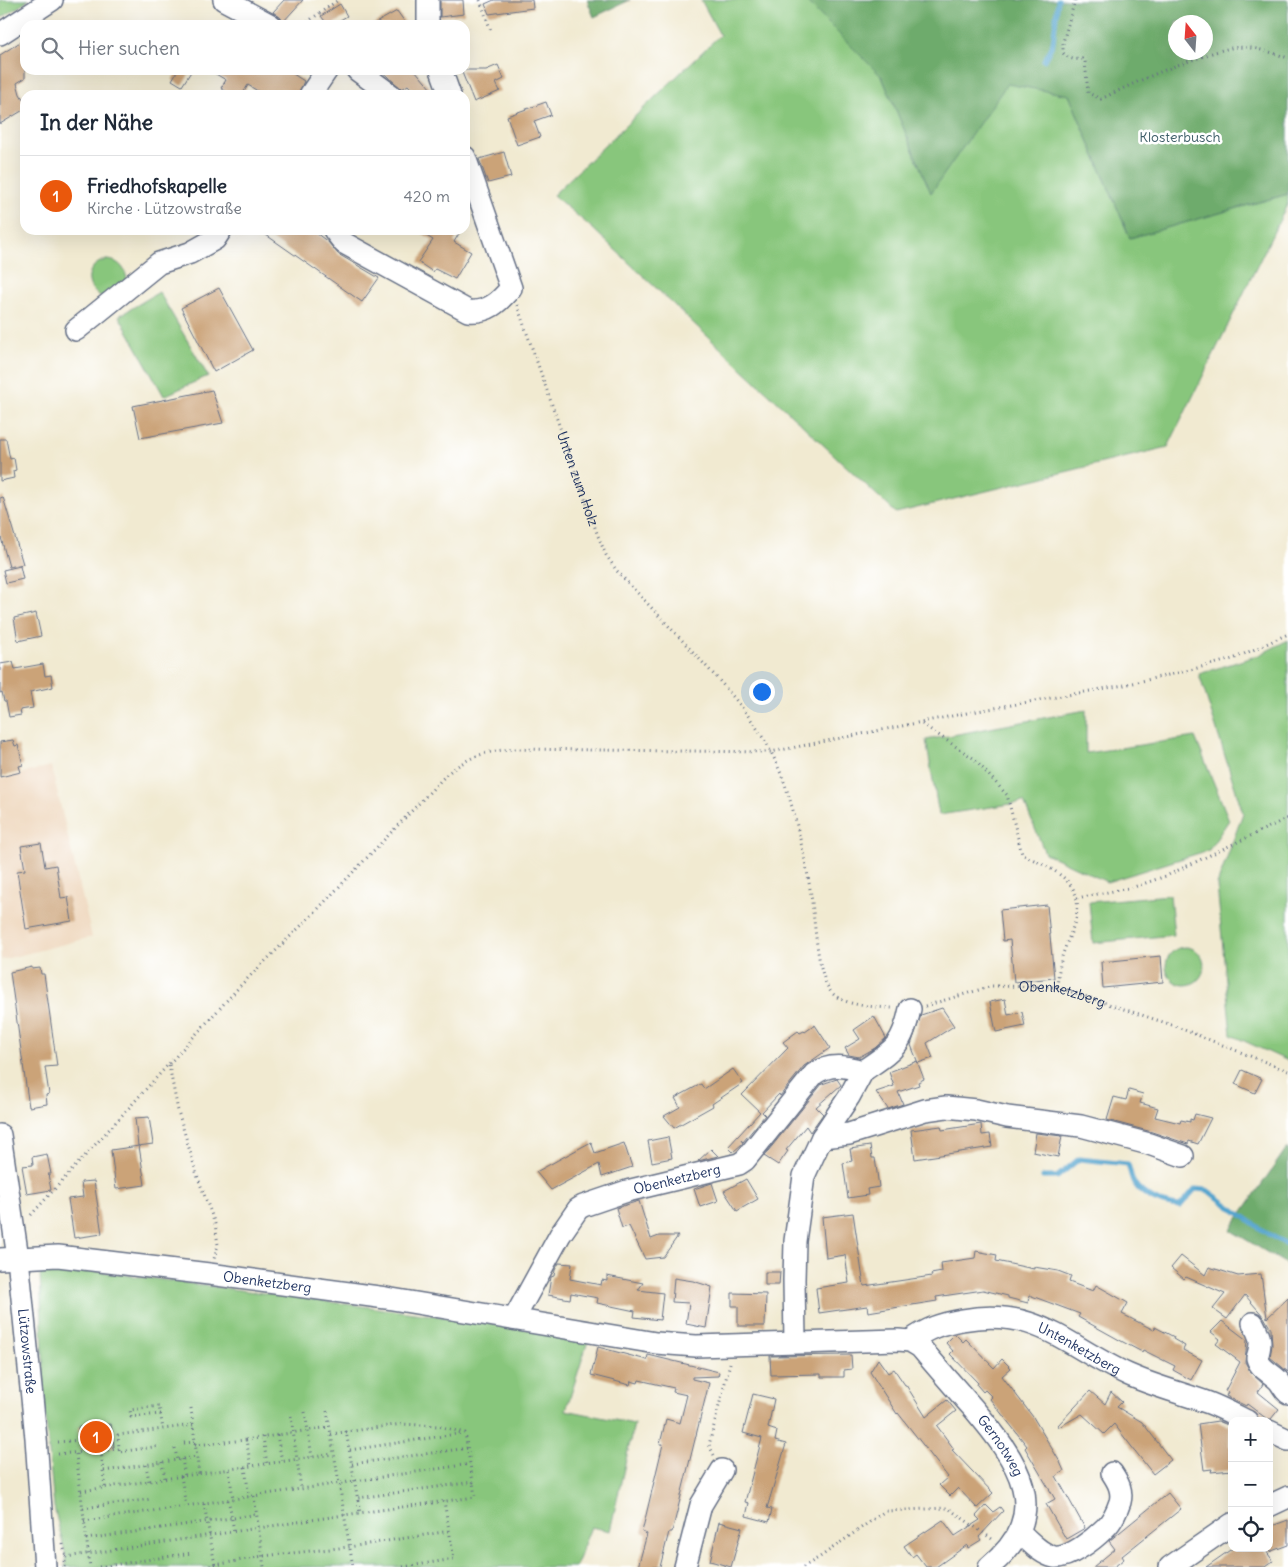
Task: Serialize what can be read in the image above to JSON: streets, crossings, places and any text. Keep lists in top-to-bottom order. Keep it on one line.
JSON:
{"streets":{"street":["Obenketzberg","Untenketzberg","Lützowstraße","Gernotweg"],"path":["Unten zum Holz"]},"crossings":[["Unten zum Holz","Obenketzberg"],["Obenketzberg","Untenketzberg"],["Obenketzberg","Lützowstraße"],["Obenketzberg","Gernotweg"],["Untenketzberg","Gernotweg"]],"parks":["Klosterbusch"],"north":"top","page":{"search":"Hier suchen","heading":"In der Nähe","list":[{"mark":"1","name":"Friedhofskapelle","note":"Kirche · Lützowstraße","value":"420 m"}],"map_buttons":["+","−"],"pins":"1"}}
